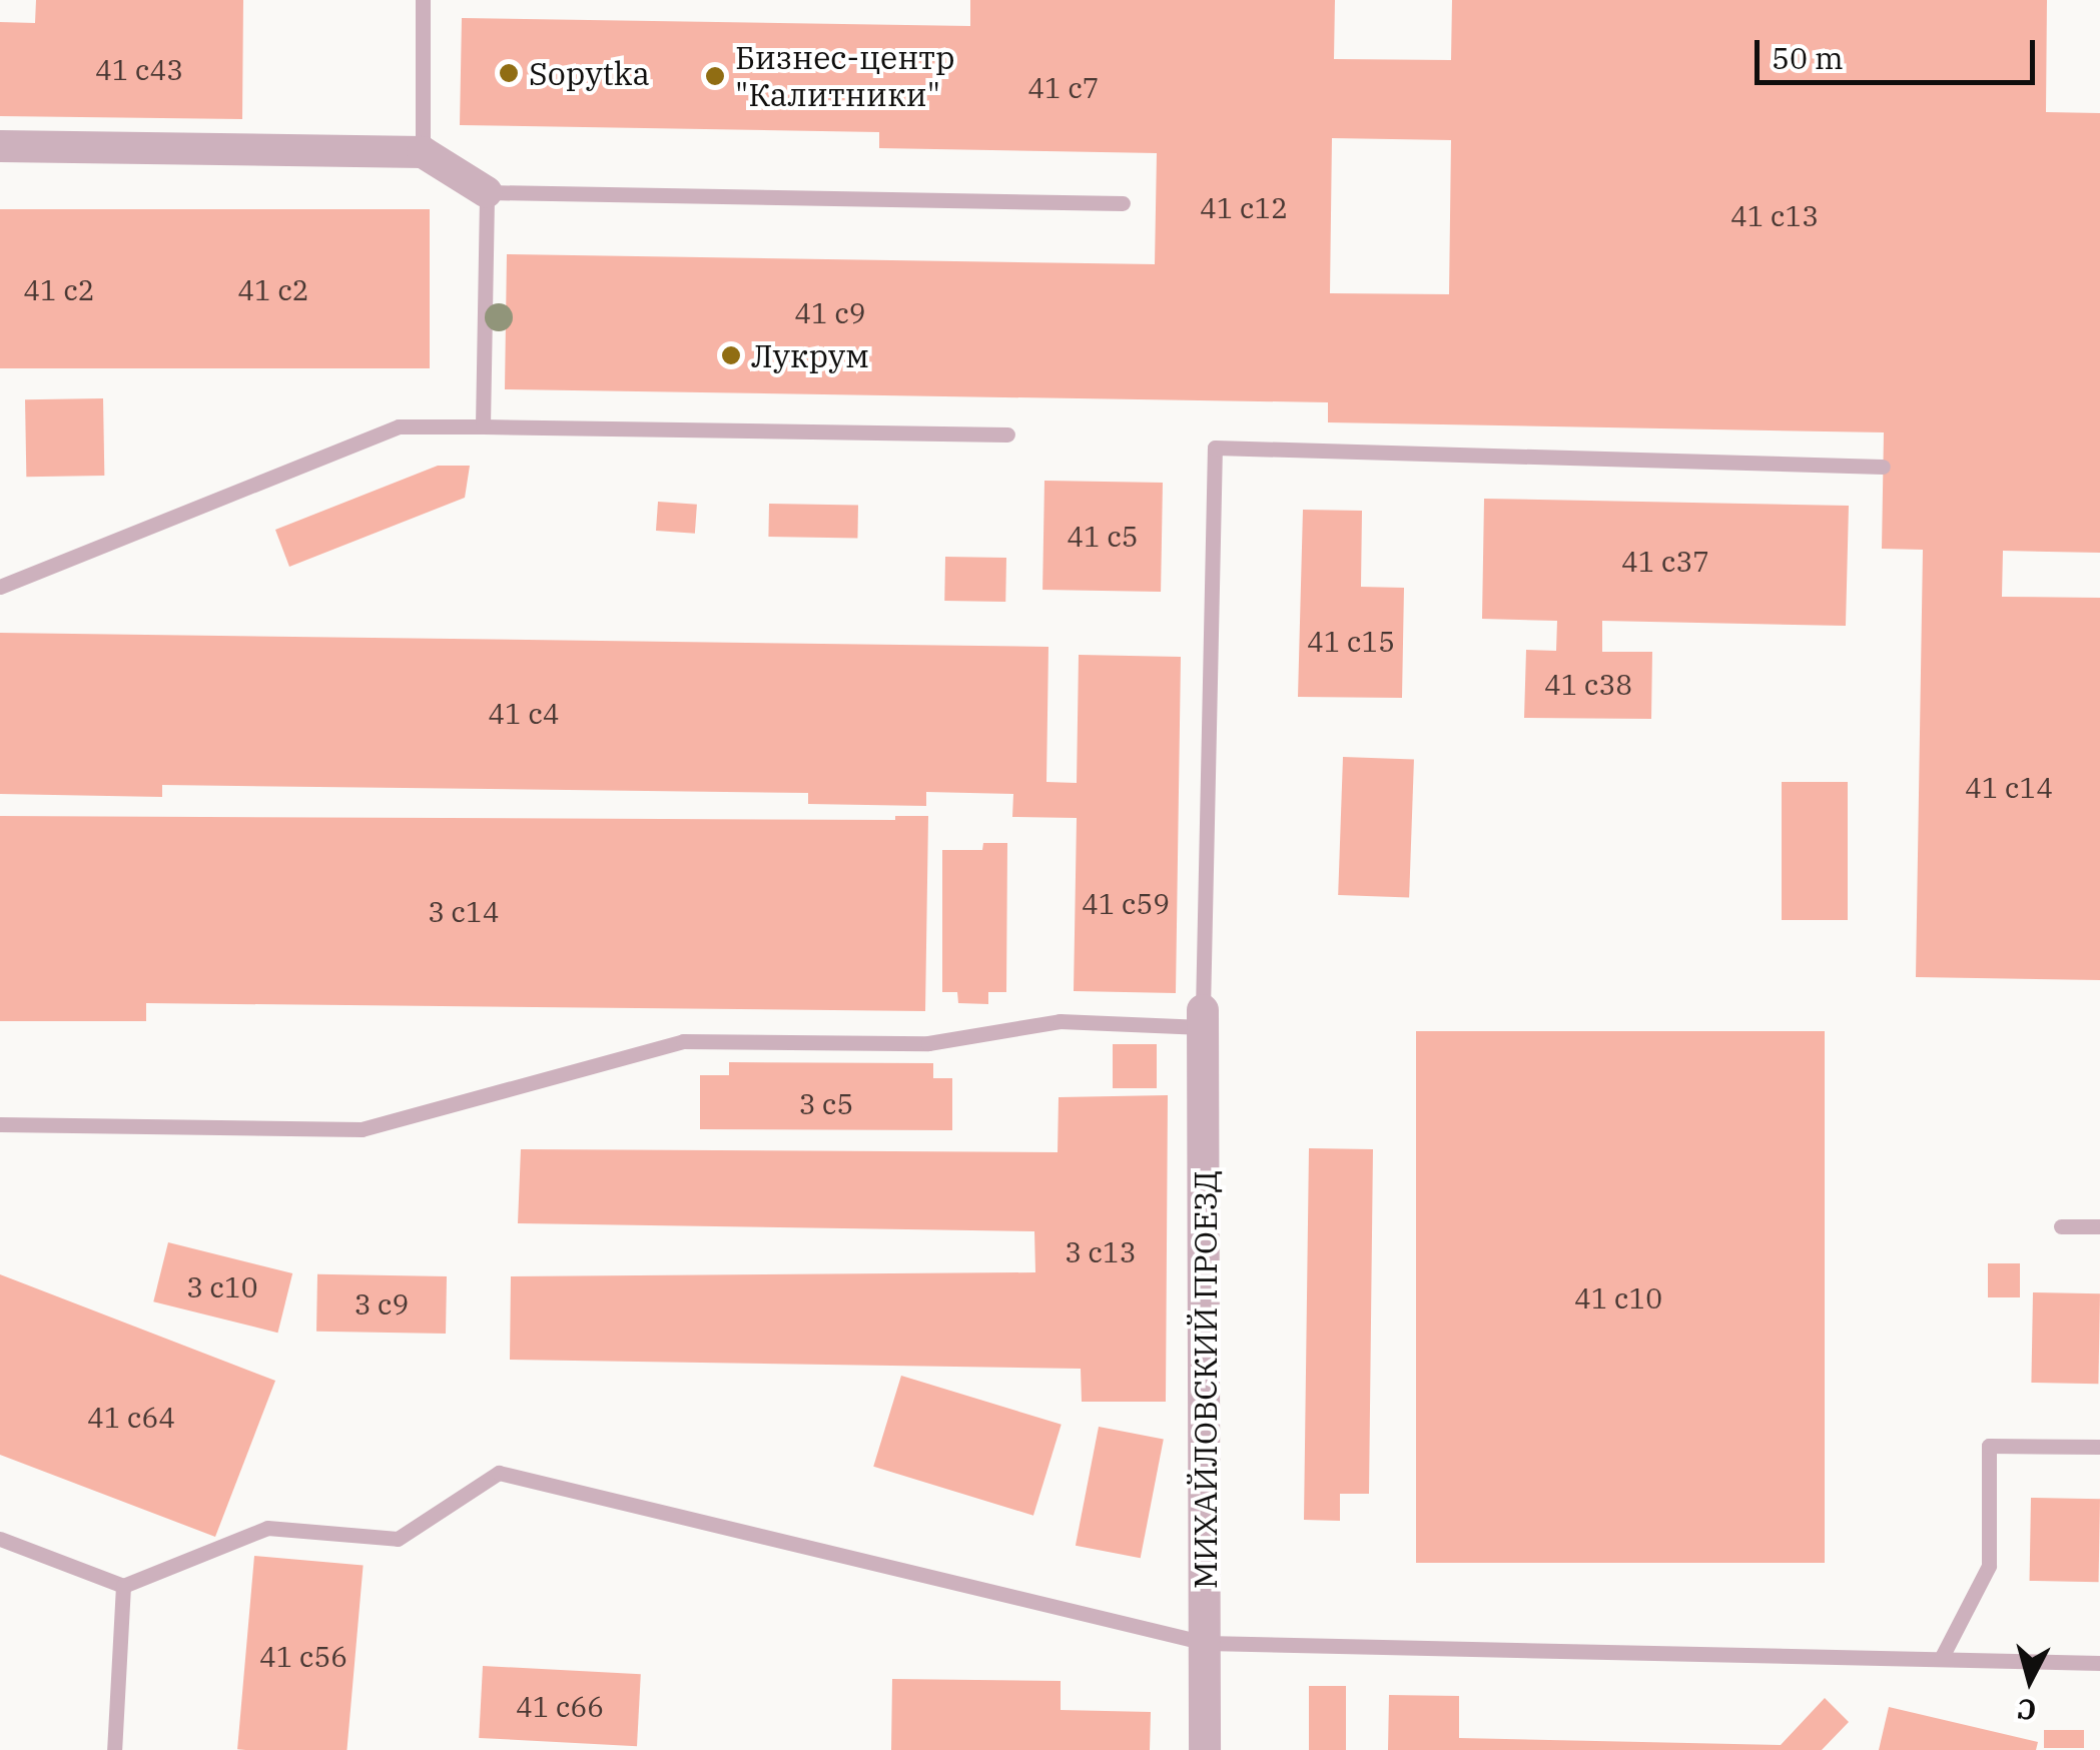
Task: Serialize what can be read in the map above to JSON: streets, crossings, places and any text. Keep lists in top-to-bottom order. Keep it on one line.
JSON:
{"streets":{"street":["МИХАЙЛОВСКИЙ ПРОЕЗД"]},"places":["Sopytka","Бизнес-центр \"Калитники\"","Лукрум"],"house_numbers":["41 с43","41 с7","41 с12","41 с13","41 с2","41 с2","41 с9","41 с5","41 с37","41 с15","41 с38","41 с4","41 с14","41 с59","3 с14","3 с5","3 с13","3 с10","41 с10","3 с9","41 с64","41 с56","41 с66"],"scale_bar":"50 m","north":"bottom"}
